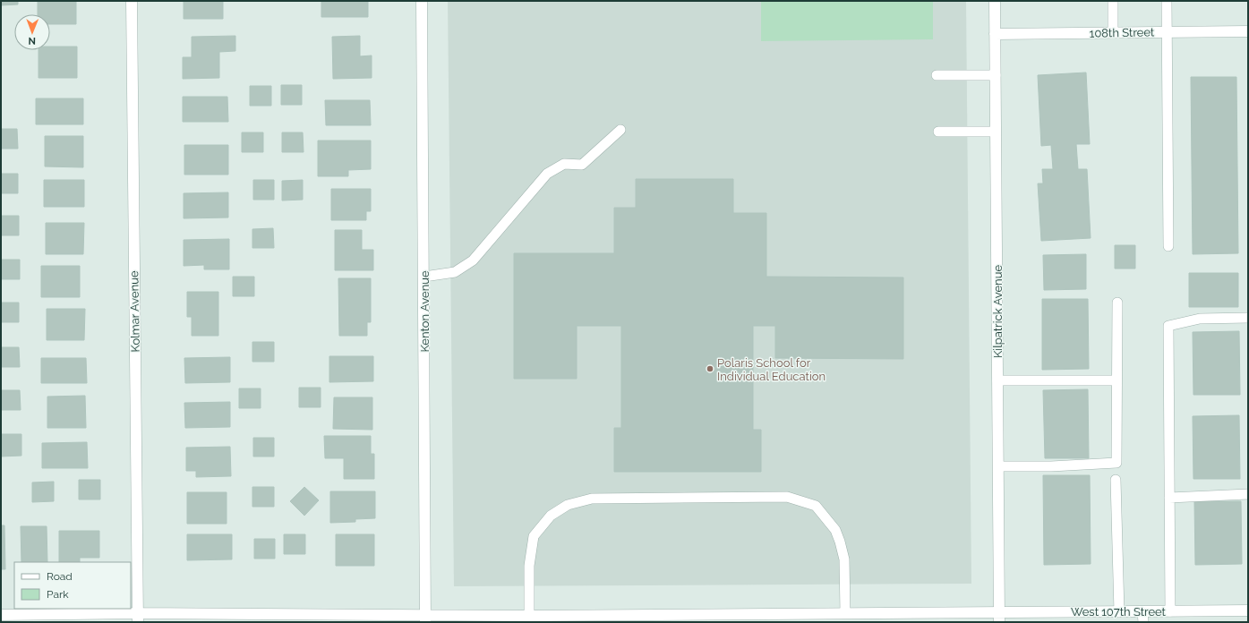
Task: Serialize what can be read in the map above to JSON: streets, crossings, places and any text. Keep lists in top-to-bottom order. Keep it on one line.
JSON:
{"streets":{"street":["108th Street","Kolmar Avenue","Kenton Avenue","Kilpatrick Avenue","West 107th Street"]},"crossings":[["108th Street","Kilpatrick Avenue"],["Kolmar Avenue","West 107th Street"],["Kenton Avenue","West 107th Street"],["Kilpatrick Avenue","West 107th Street"]],"places":["Polaris School for Individual Education"],"legend":["Road","Park"],"north":"bottom"}
